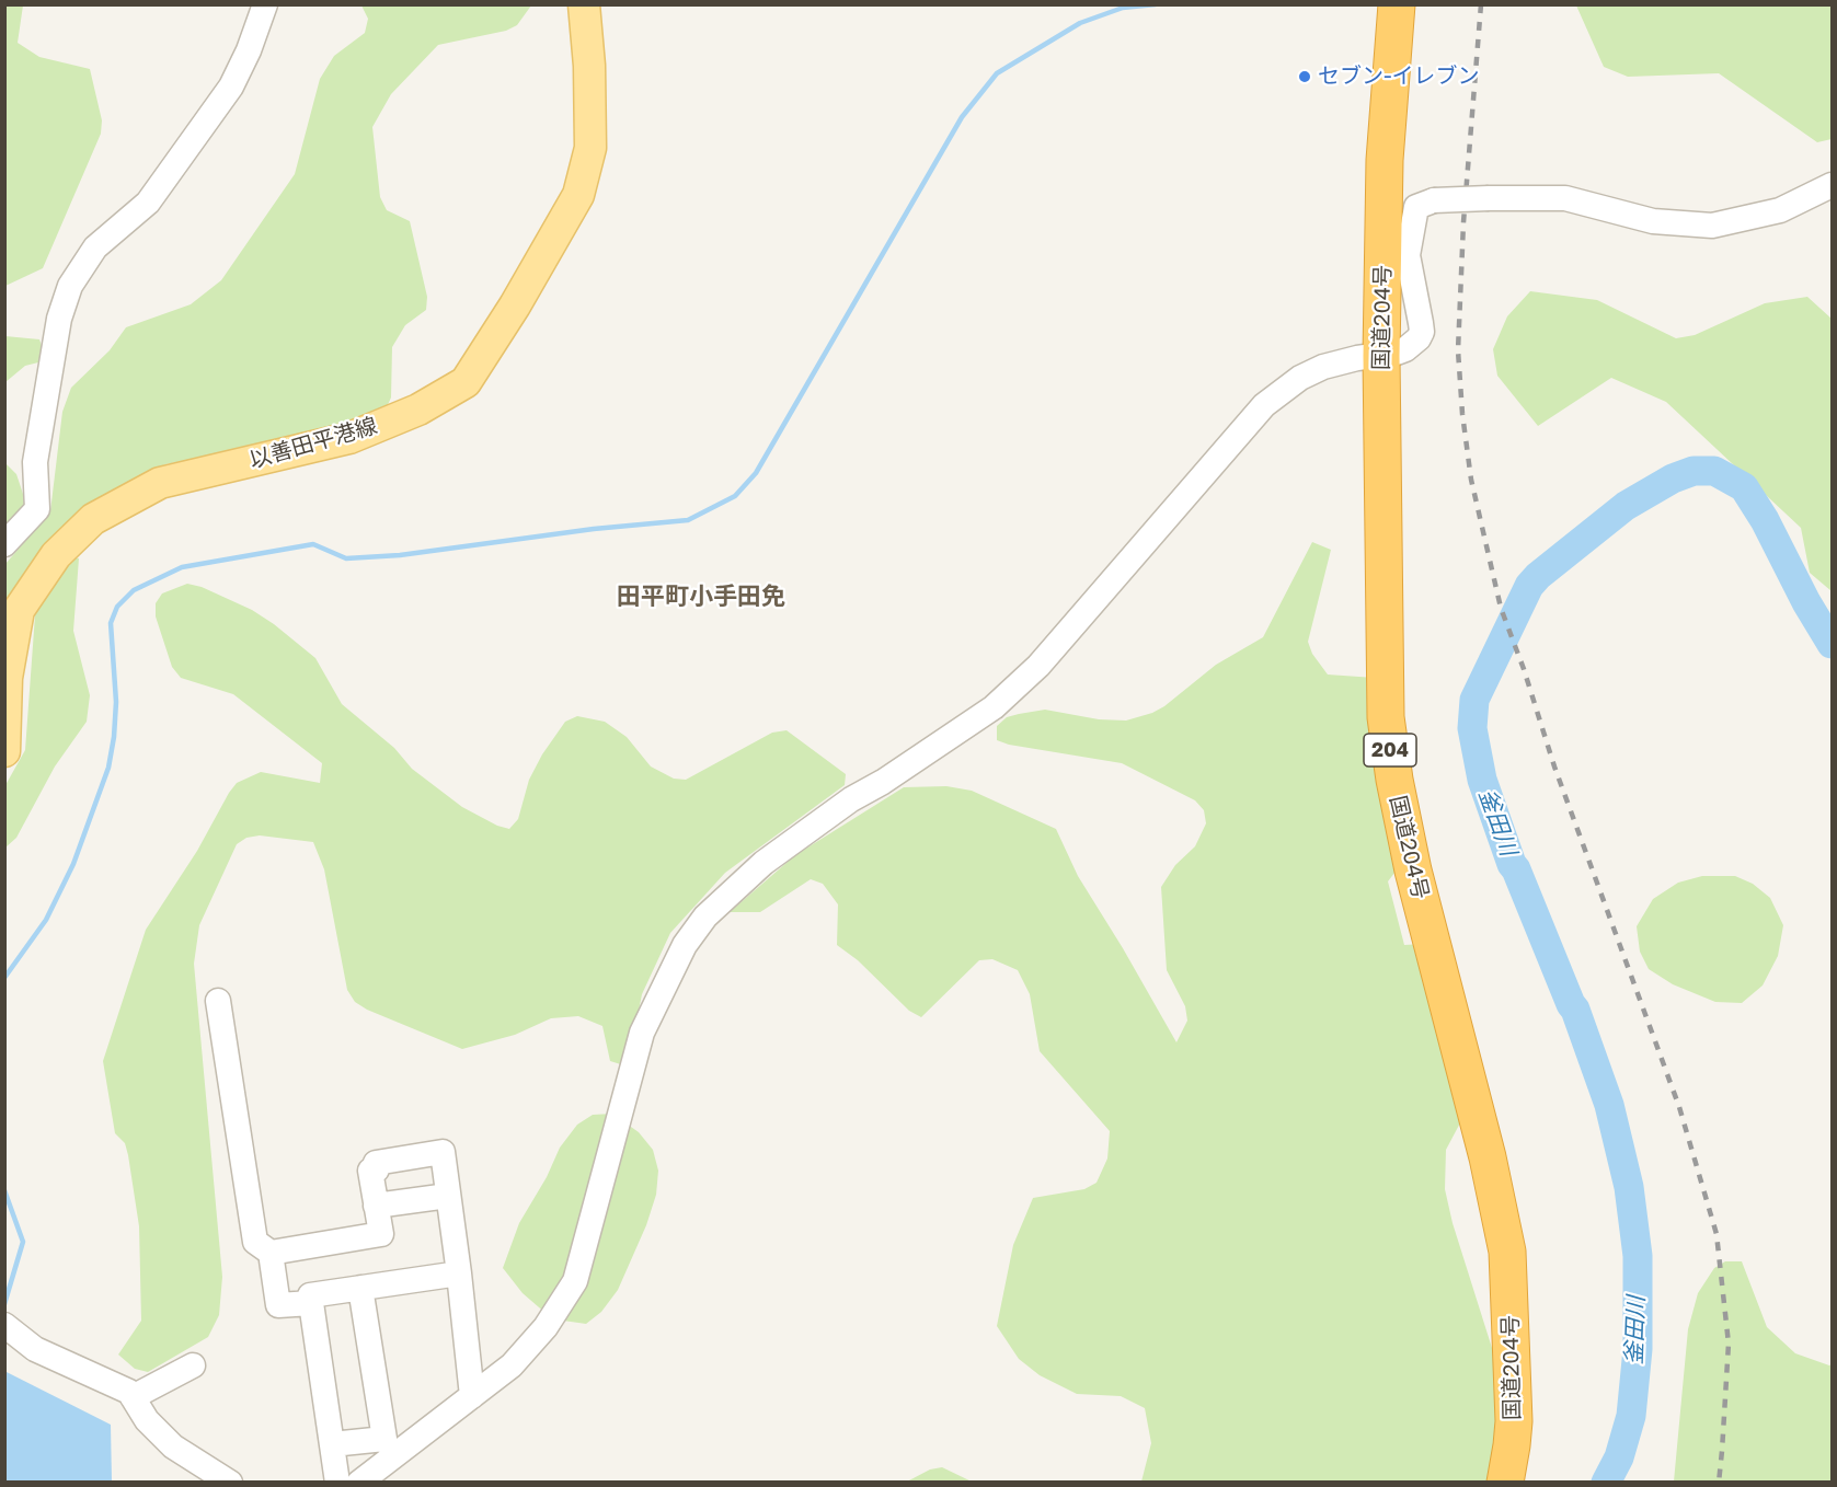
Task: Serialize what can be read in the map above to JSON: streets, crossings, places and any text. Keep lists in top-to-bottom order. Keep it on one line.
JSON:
{"streets":{"highway":["国道204号","204"],"main road":["以善田平港線"]},"districts":["田平町小手田免"],"water":["釜田川"],"places":["セブン-イレブン"]}
